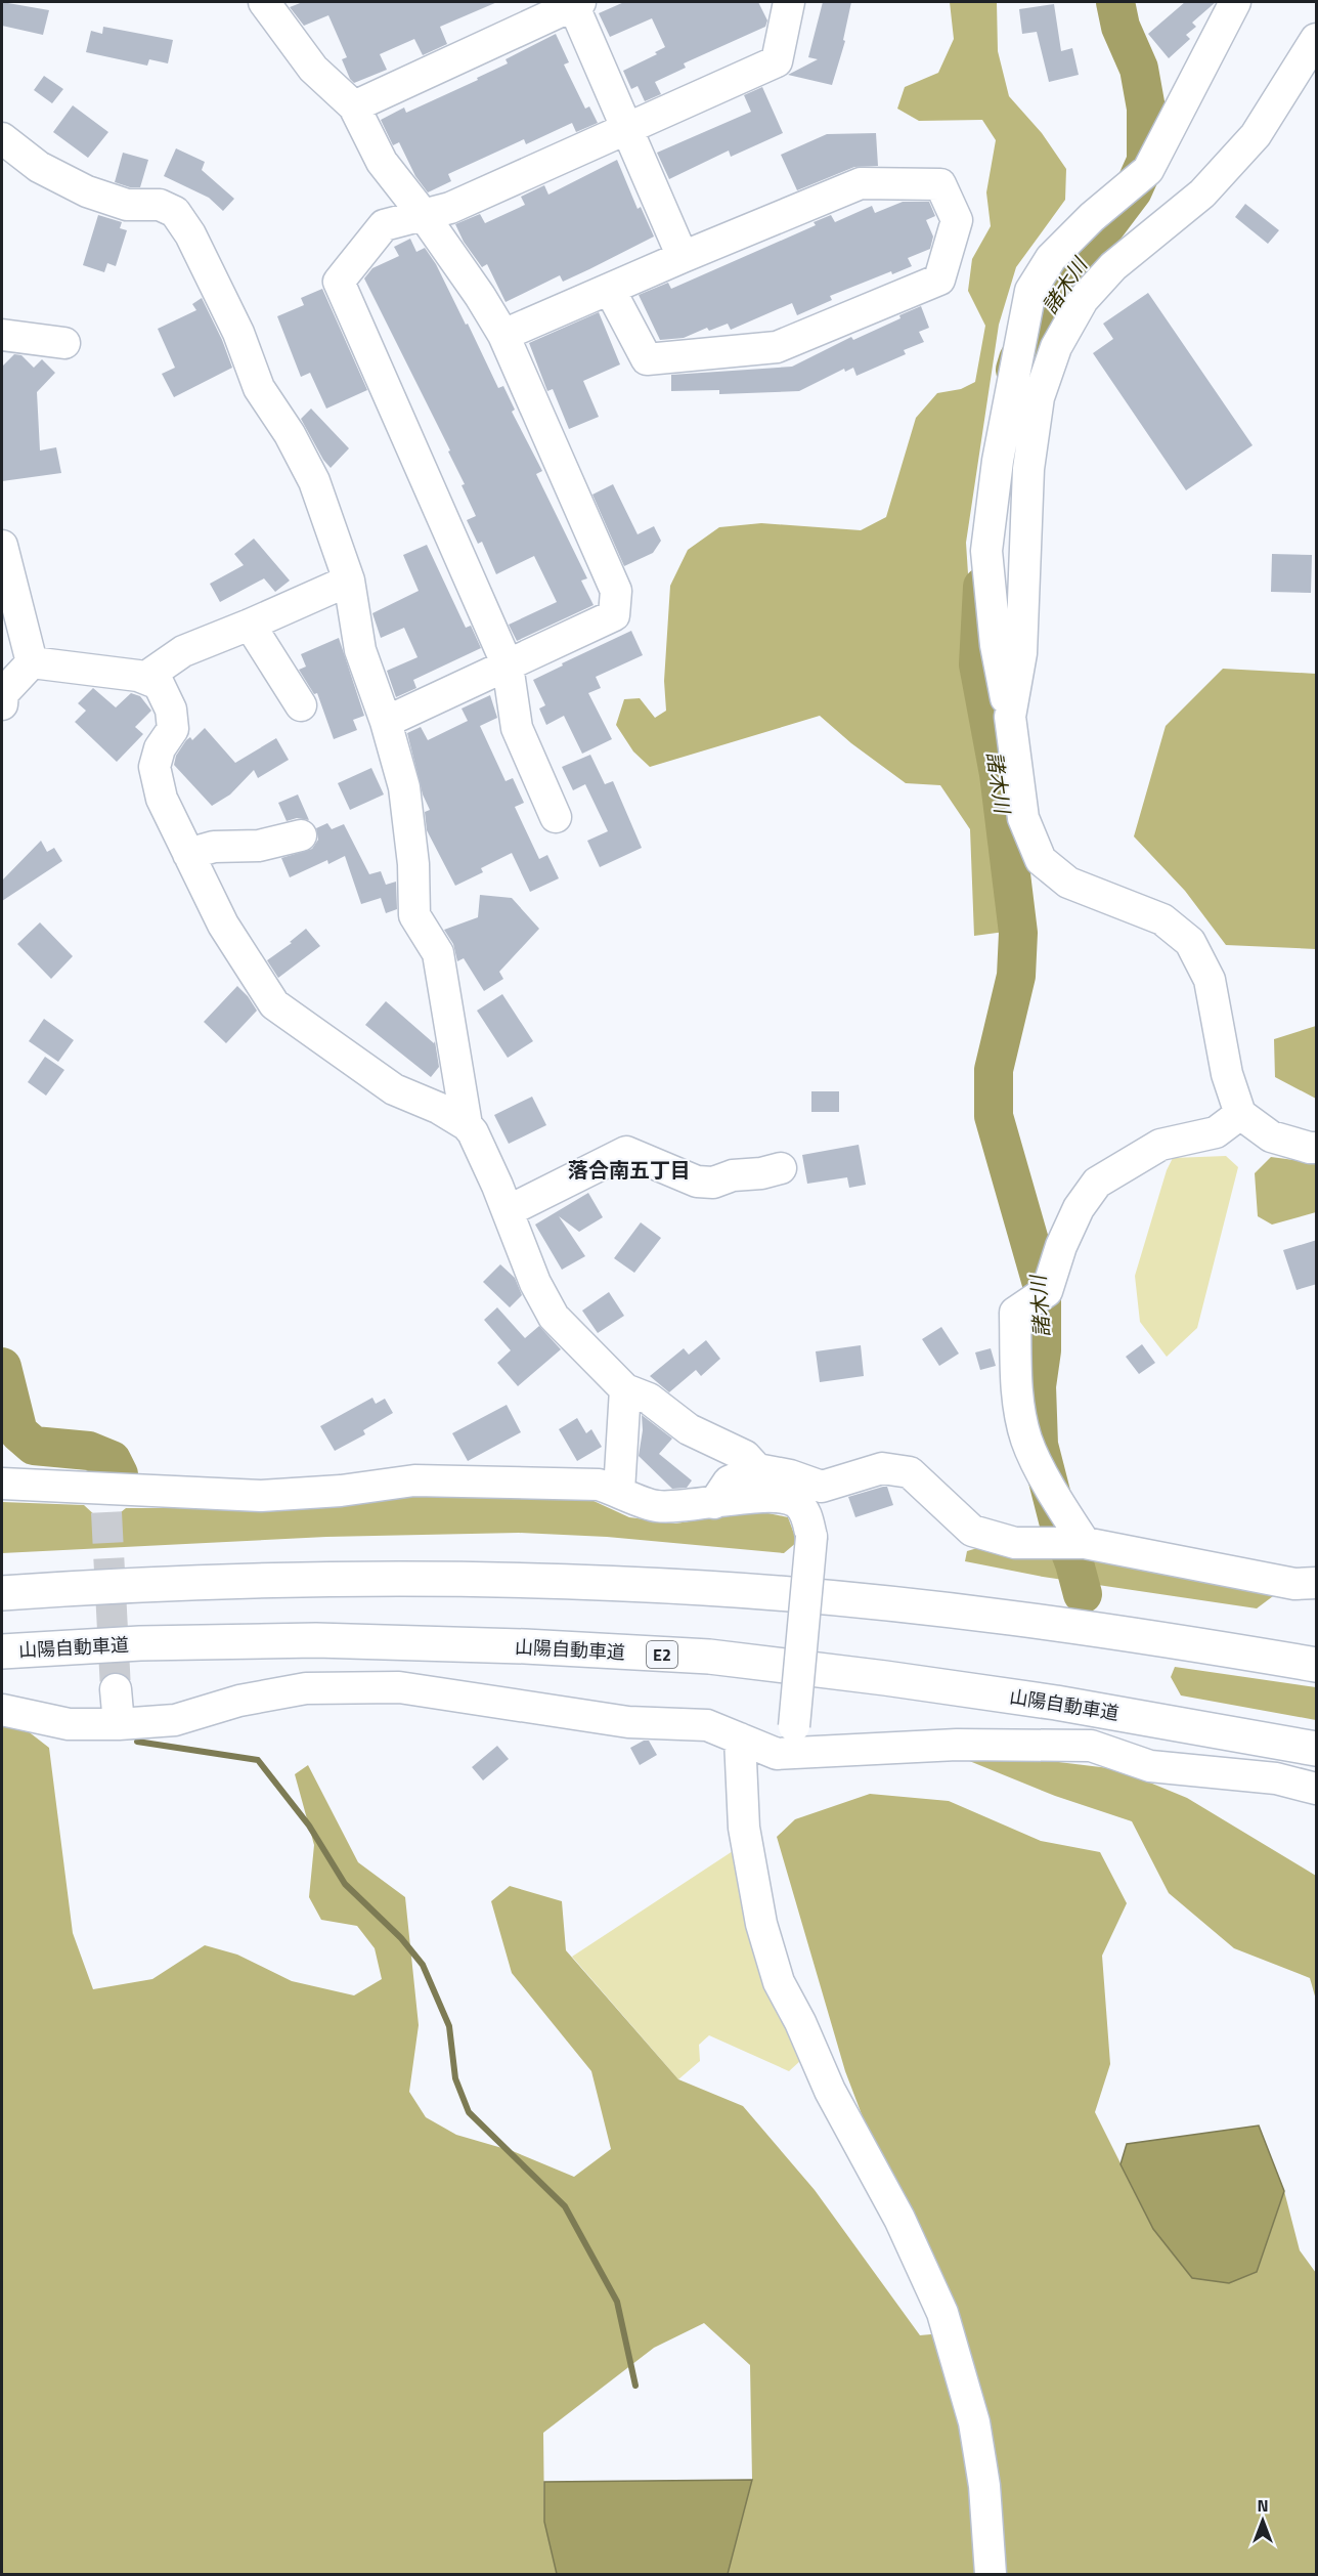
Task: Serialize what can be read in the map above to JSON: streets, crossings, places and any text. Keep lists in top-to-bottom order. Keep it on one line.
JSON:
{"streets":{"highway":["山陽自動車道","E2"]},"districts":["落合南五丁目"],"water":["諸木川"],"north":"top"}
